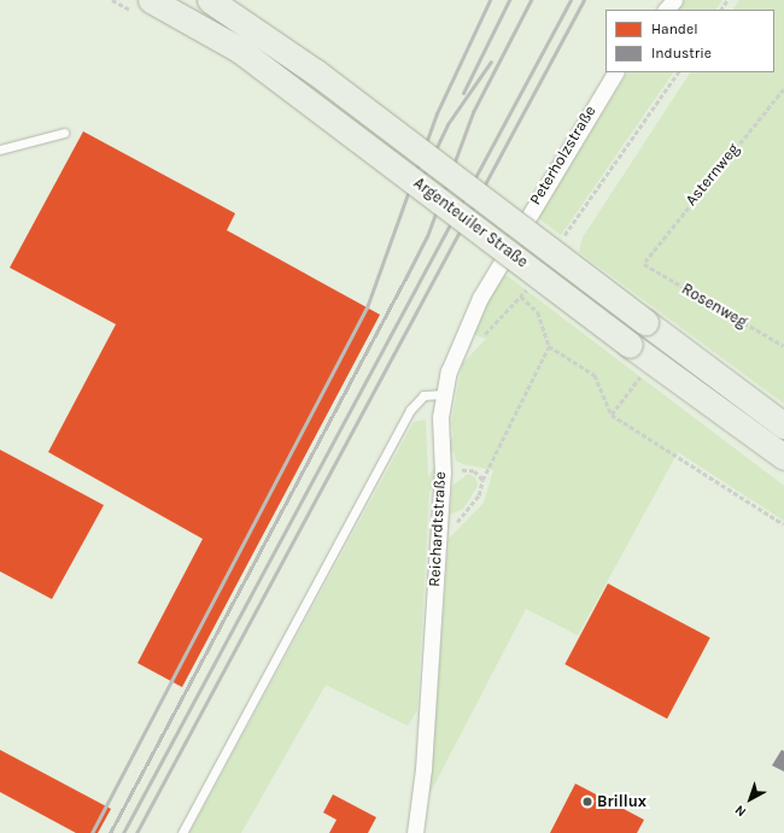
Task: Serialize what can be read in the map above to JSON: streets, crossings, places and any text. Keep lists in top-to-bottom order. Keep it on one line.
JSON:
{"streets":{"main road":["Argenteuiler Straße"],"street":["Peterholzstraße","Reichardtstraße"],"path":["Asternweg","Rosenweg"]},"crossings":[["Peterholzstraße","Reichardtstraße"],["Asternweg","Rosenweg"]],"places":["Brillux"],"legend":["Handel","Industrie"],"north":"bottom left"}
